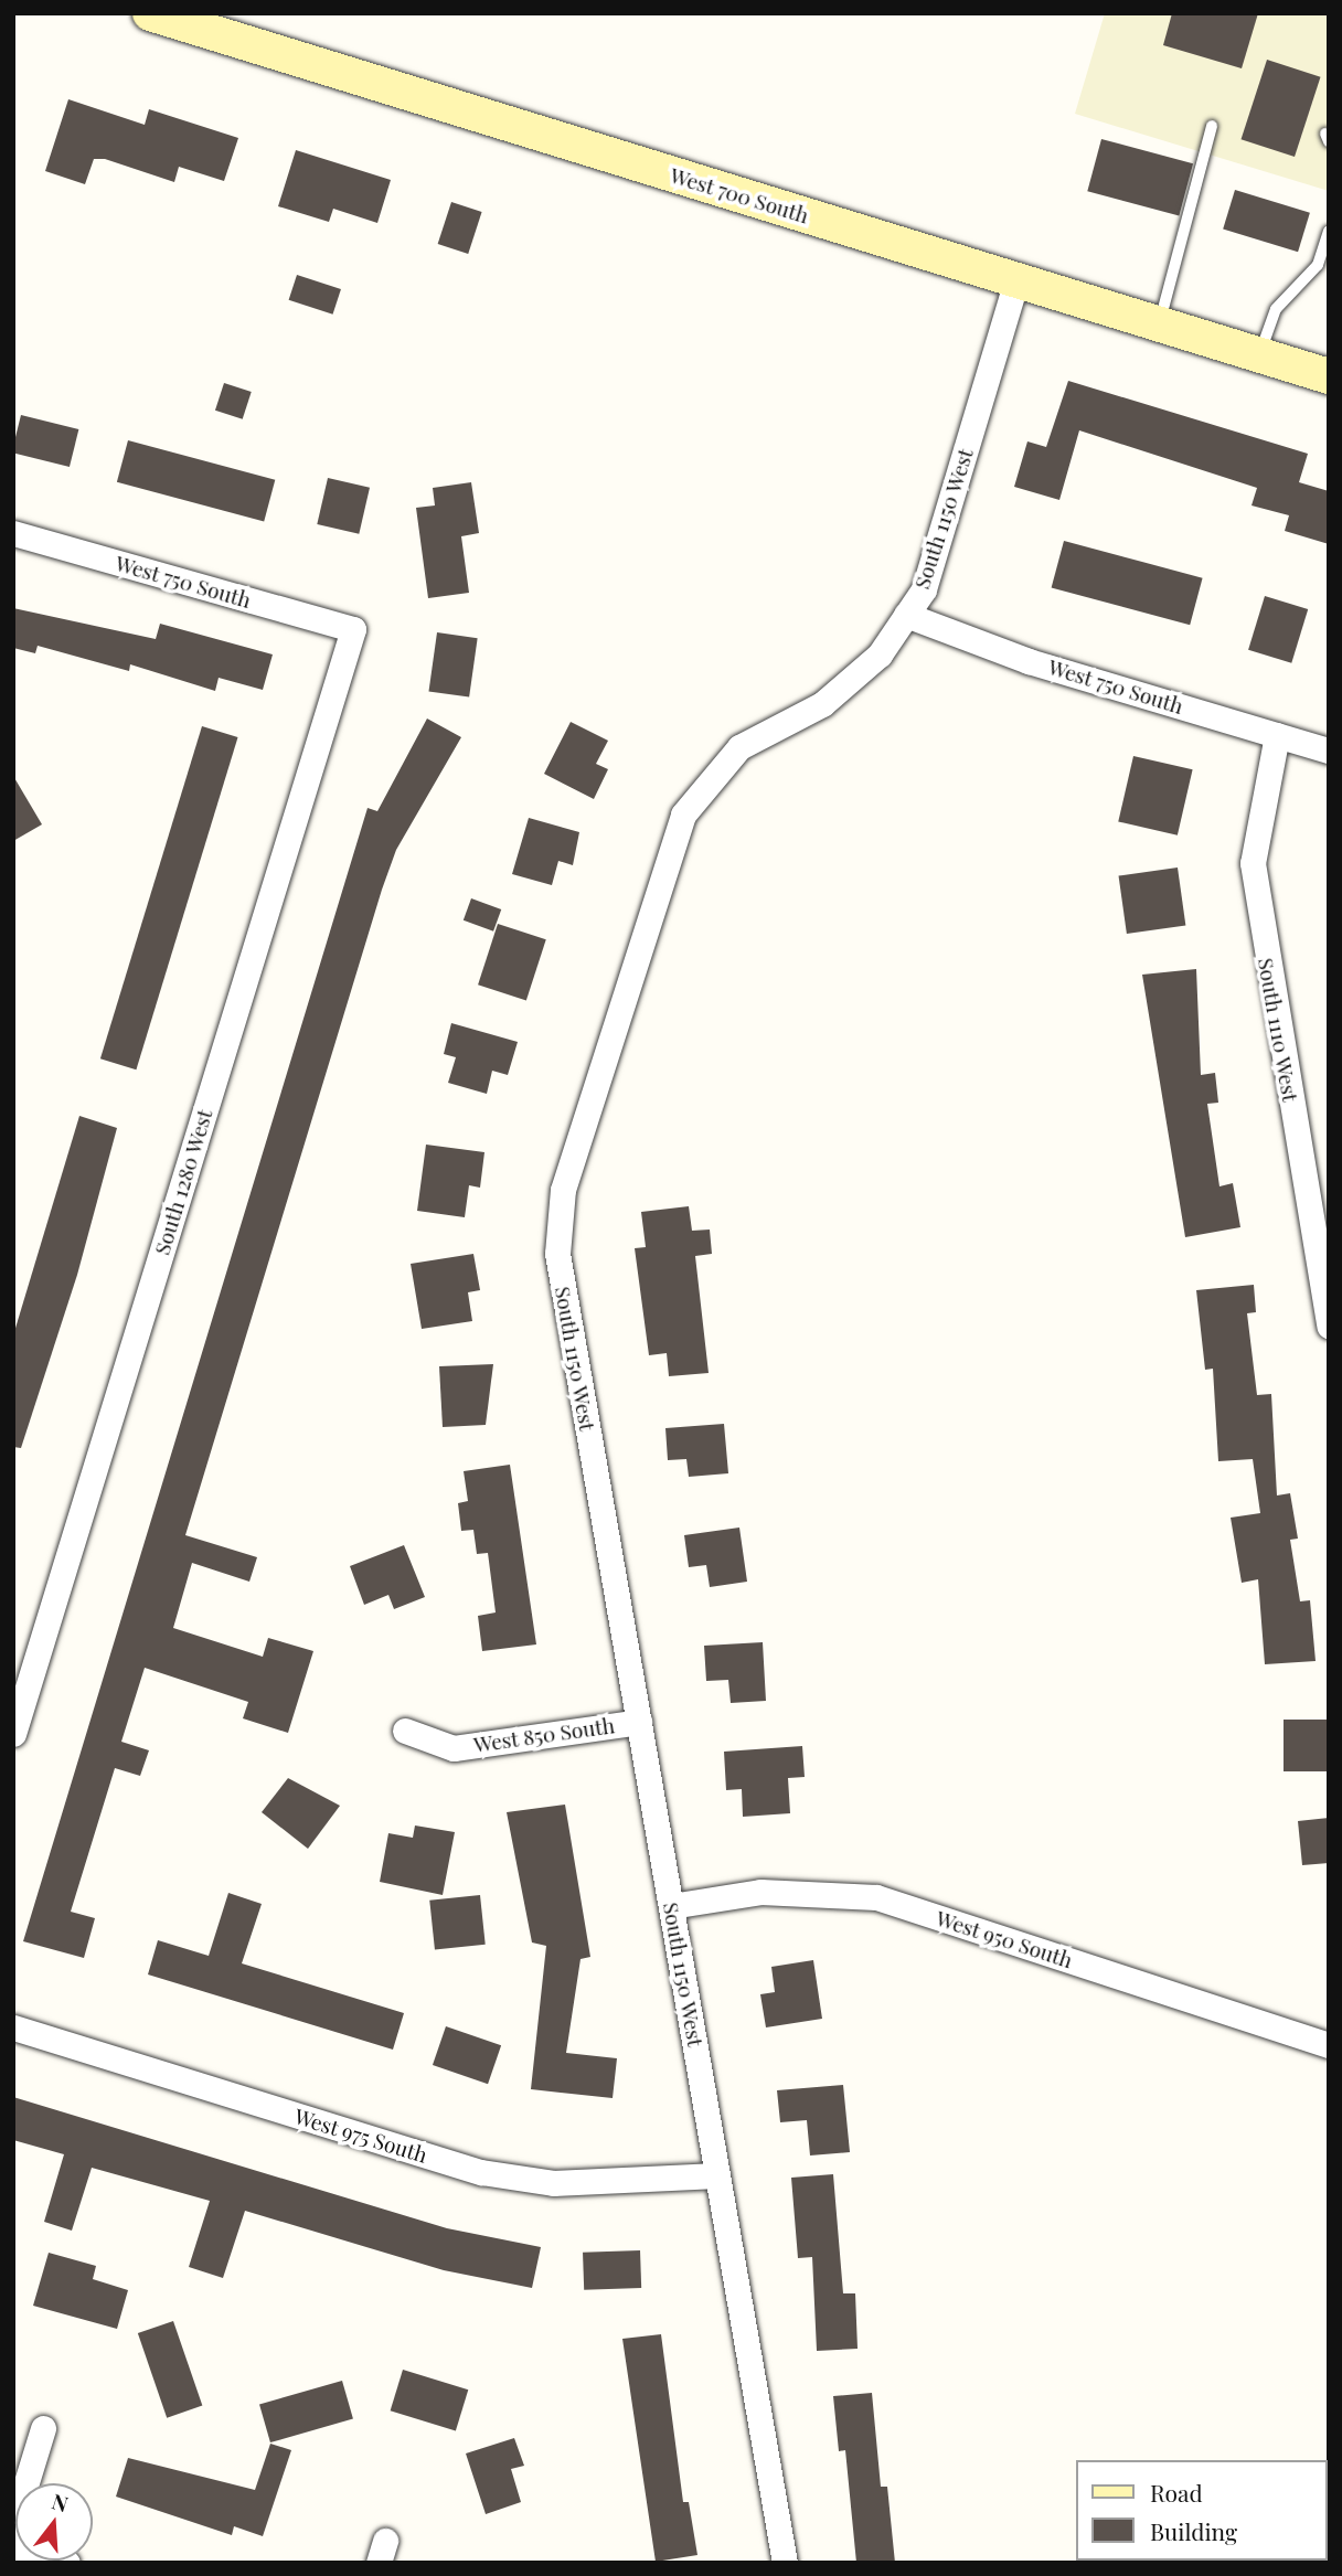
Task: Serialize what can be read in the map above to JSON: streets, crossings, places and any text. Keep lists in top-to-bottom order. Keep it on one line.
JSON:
{"streets":{"street":["West 700 South","South 1150 West","West 750 South","South 1110 West","South 1280 West","West 850 South","West 950 South","West 975 South"]},"crossings":[["West 700 South","South 1150 West"],["South 1150 West","West 750 South"],["South 1150 West","West 850 South"],["South 1150 West","West 950 South"],["South 1150 West","West 975 South"],["West 750 South","South 1110 West"],["West 750 South","South 1280 West"]],"legend":["Road","Building"],"north":"top"}
